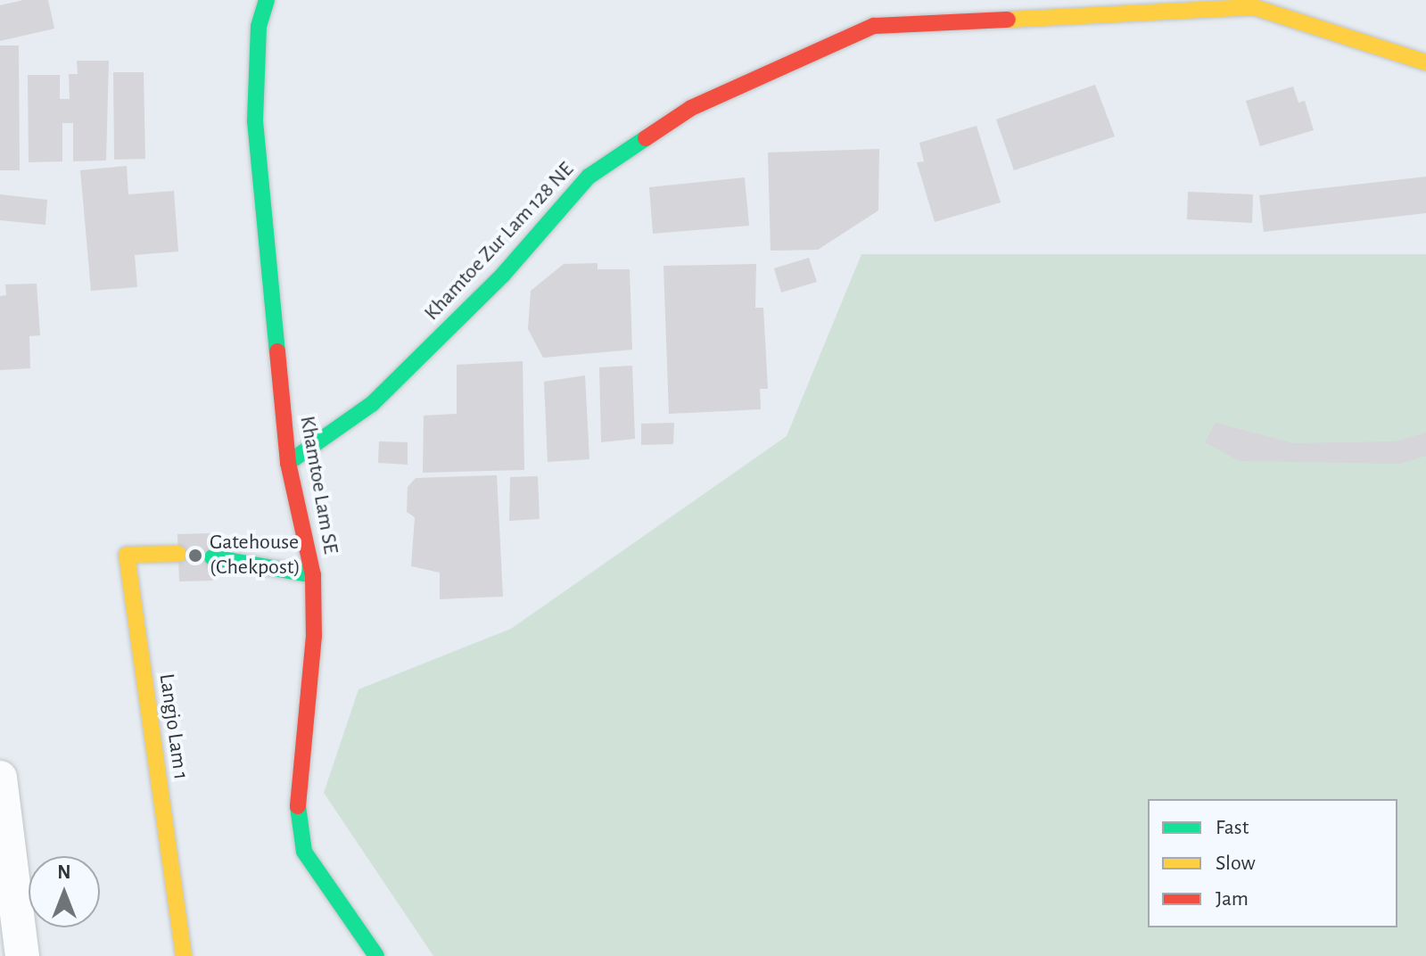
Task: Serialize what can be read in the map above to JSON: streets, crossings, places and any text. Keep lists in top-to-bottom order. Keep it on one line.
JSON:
{"streets":{"street":["Khamtoe Zur Lam 128 NE","Khamtoe Lam SE","Langjo Lam 1"]},"crossings":[["Khamtoe Zur Lam 128 NE","Khamtoe Lam SE"]],"places":["Gatehouse (Chekpost)"],"legend":["Fast","Slow","Jam"],"north":"top"}
